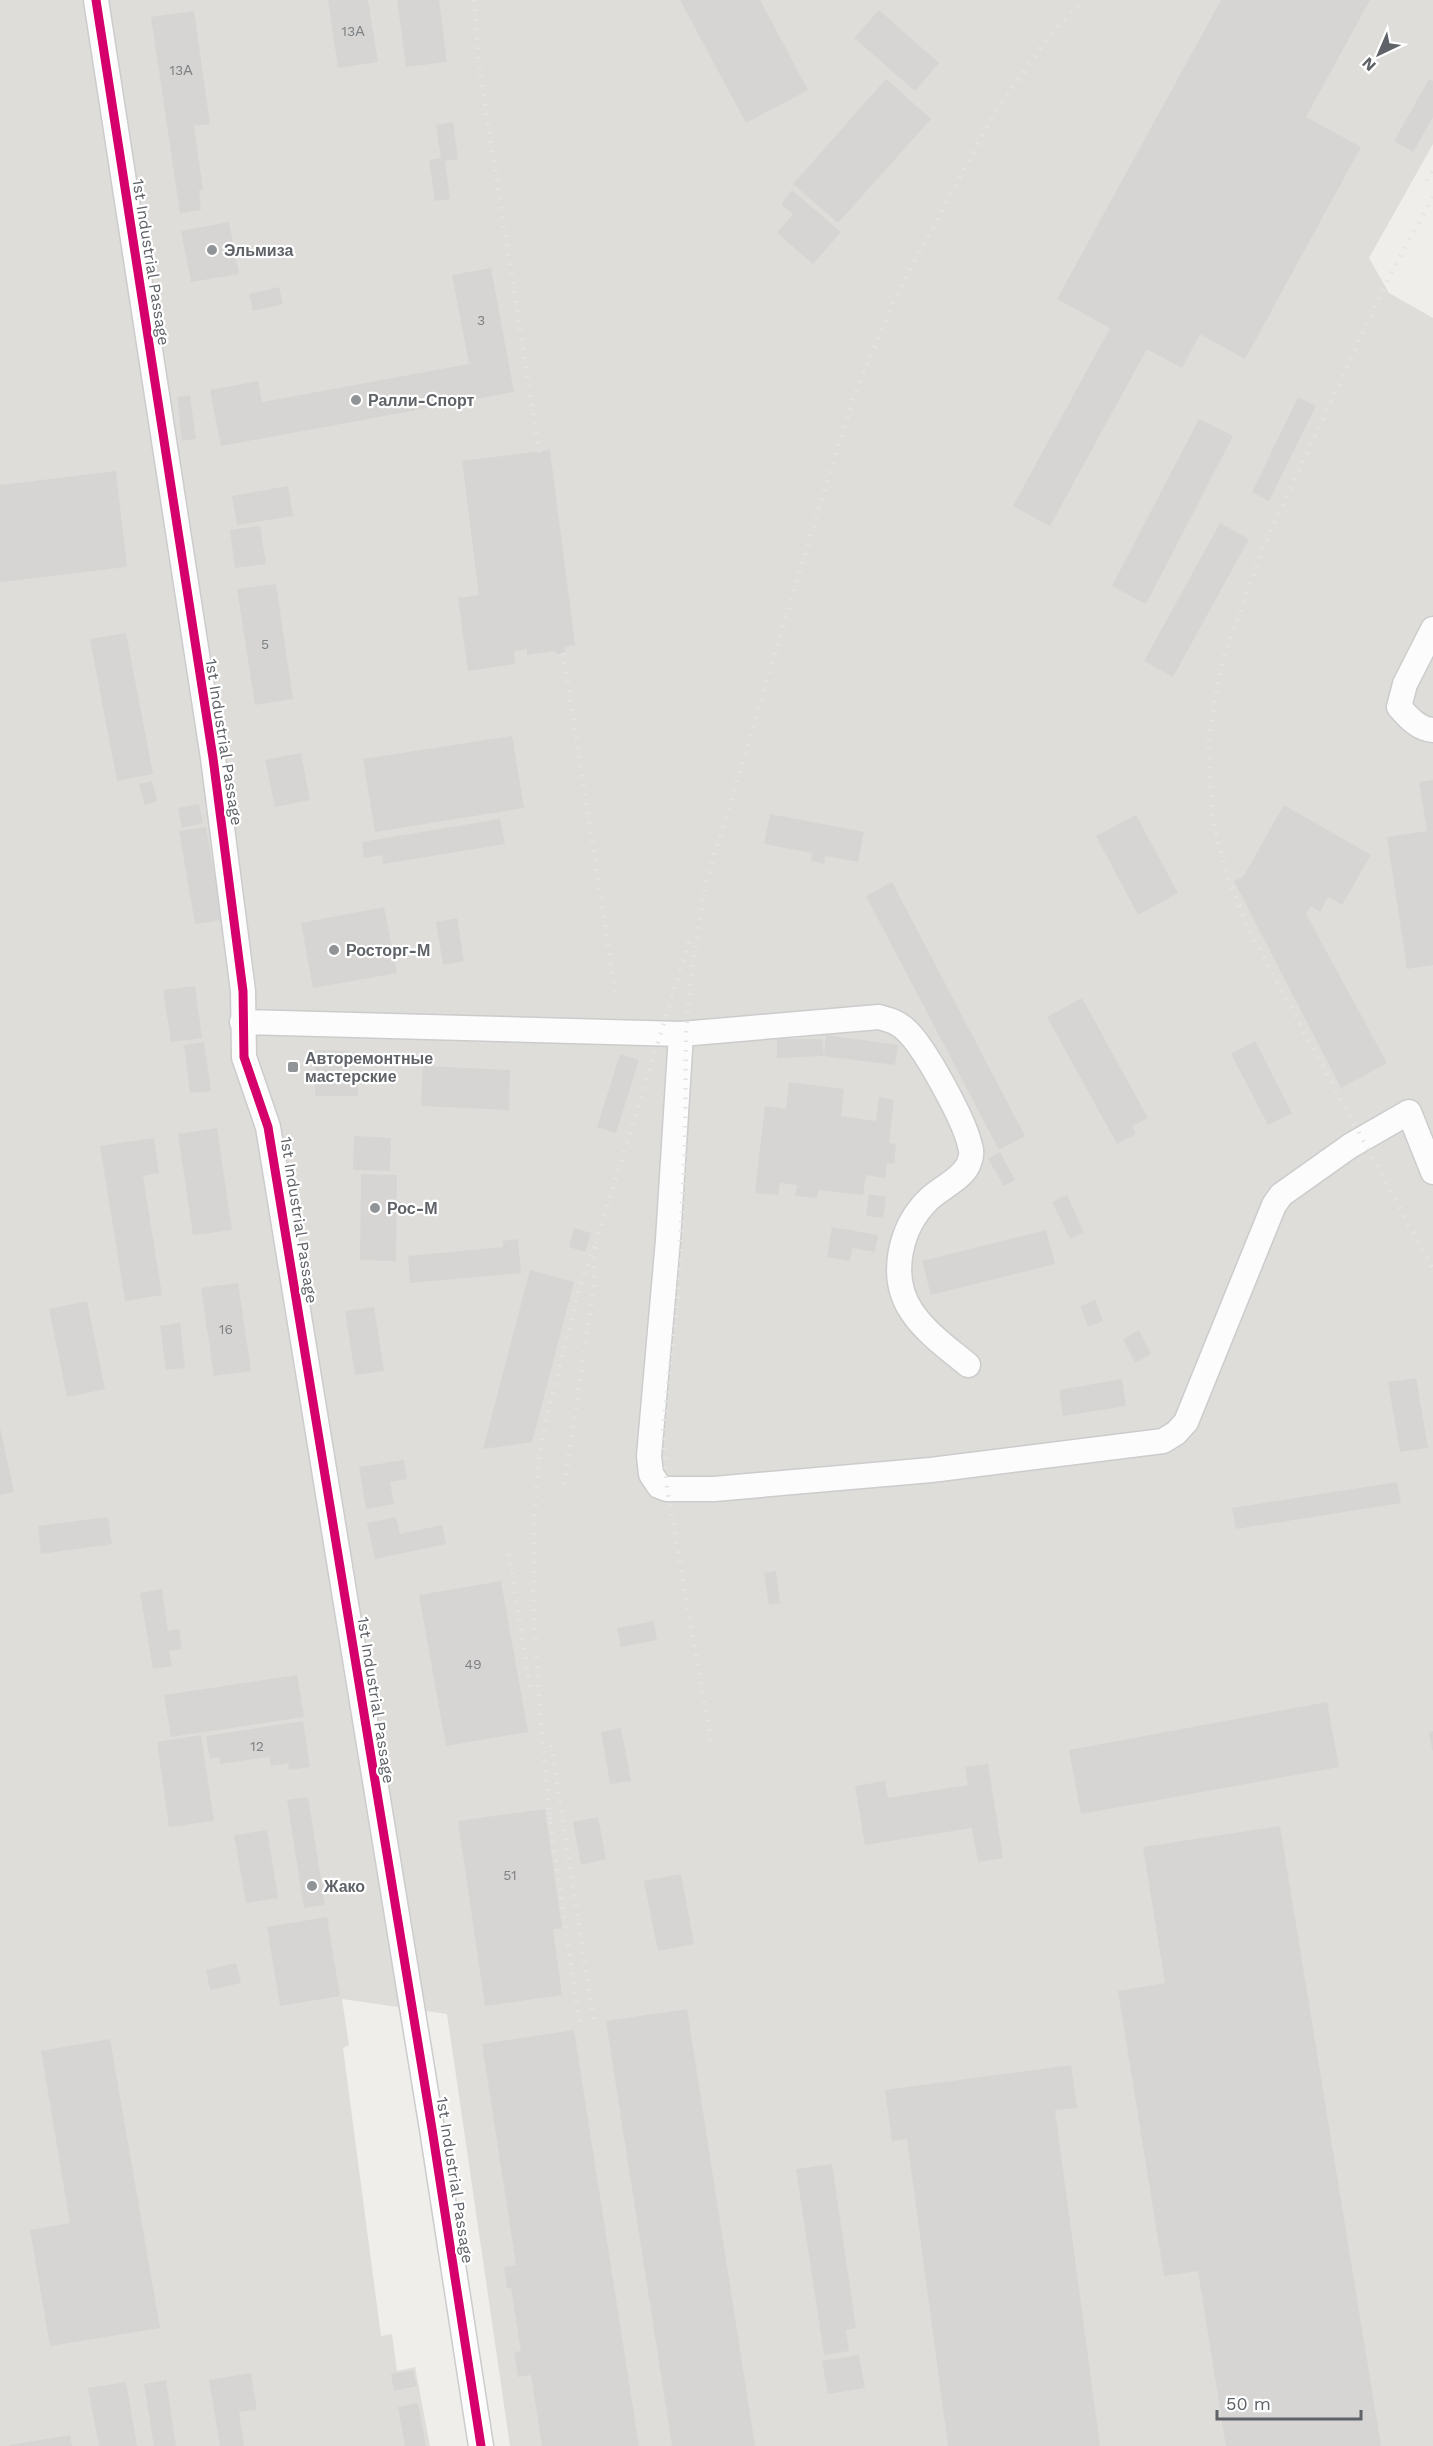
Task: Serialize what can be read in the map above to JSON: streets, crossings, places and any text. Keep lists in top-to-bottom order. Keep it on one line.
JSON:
{"streets":{"street":["1st Industrial Passage"]},"places":{"other":["Эльмиза","Ралли-Спорт","Росторг-М","Рос-М","Жако"],"transit":["Авторемонтные мастерские"]},"house_numbers":["13А","13А","3","5","16","49","12","51"],"scale_bar":"50 m","north":"bottom left"}
